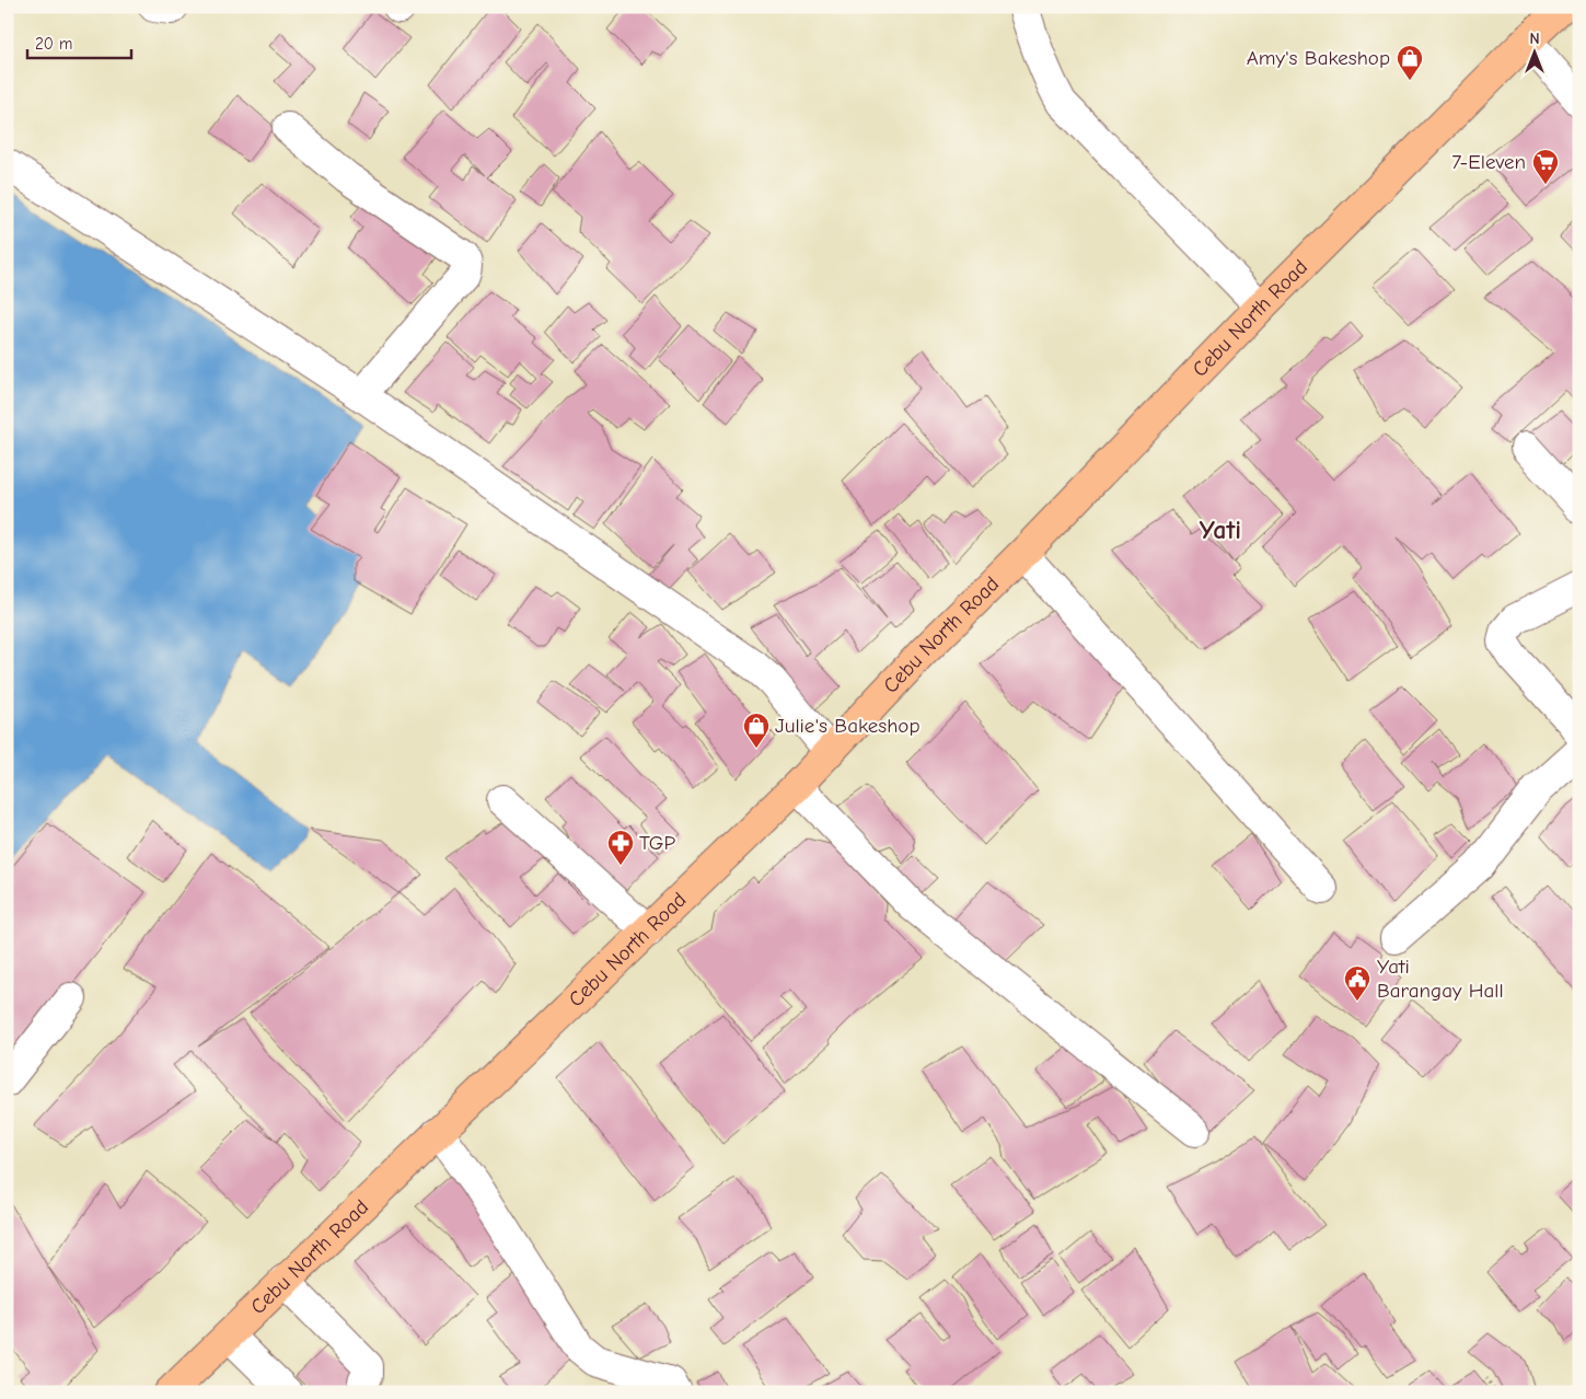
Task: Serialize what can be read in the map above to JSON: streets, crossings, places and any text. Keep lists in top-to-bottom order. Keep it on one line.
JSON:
{"streets":{"main road":["Cebu North Road"]},"districts":["Yati"],"places":{"shop":["Amy's Bakeshop","Julie's Bakeshop"],"supermarket":["7-Eleven"],"pharmacy":["TGP"],"public building":["Yati Barangay Hall"]},"scale_bar":"20 m","north":"top"}
